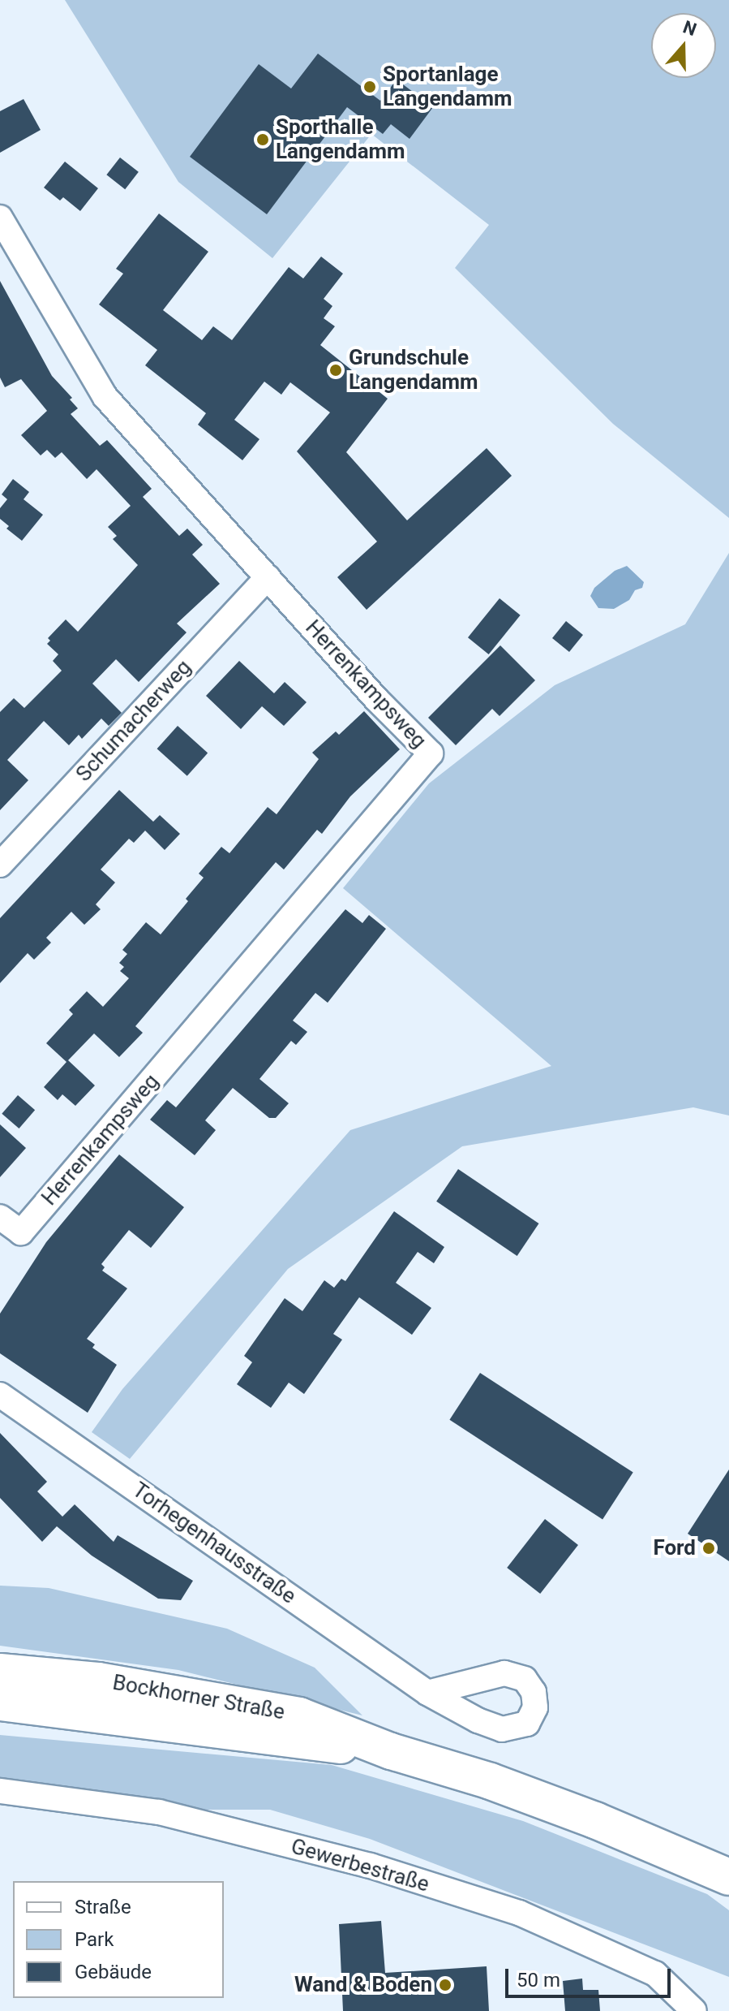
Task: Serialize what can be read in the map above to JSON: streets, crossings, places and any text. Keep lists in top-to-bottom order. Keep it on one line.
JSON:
{"streets":{"main road":["Bockhorner Straße"],"street":["Herrenkampsweg","Schumacherweg","Torhegenhausstraße","Gewerbestraße"]},"crossings":[["Herrenkampsweg","Schumacherweg"]],"places":["Sportanlage Langendamm","Sporthalle Langendamm","Grundschule Langendamm","Ford","Wand & Boden"],"legend":["Straße","Park","Gebäude"],"scale_bar":"50 m","north":"top"}
